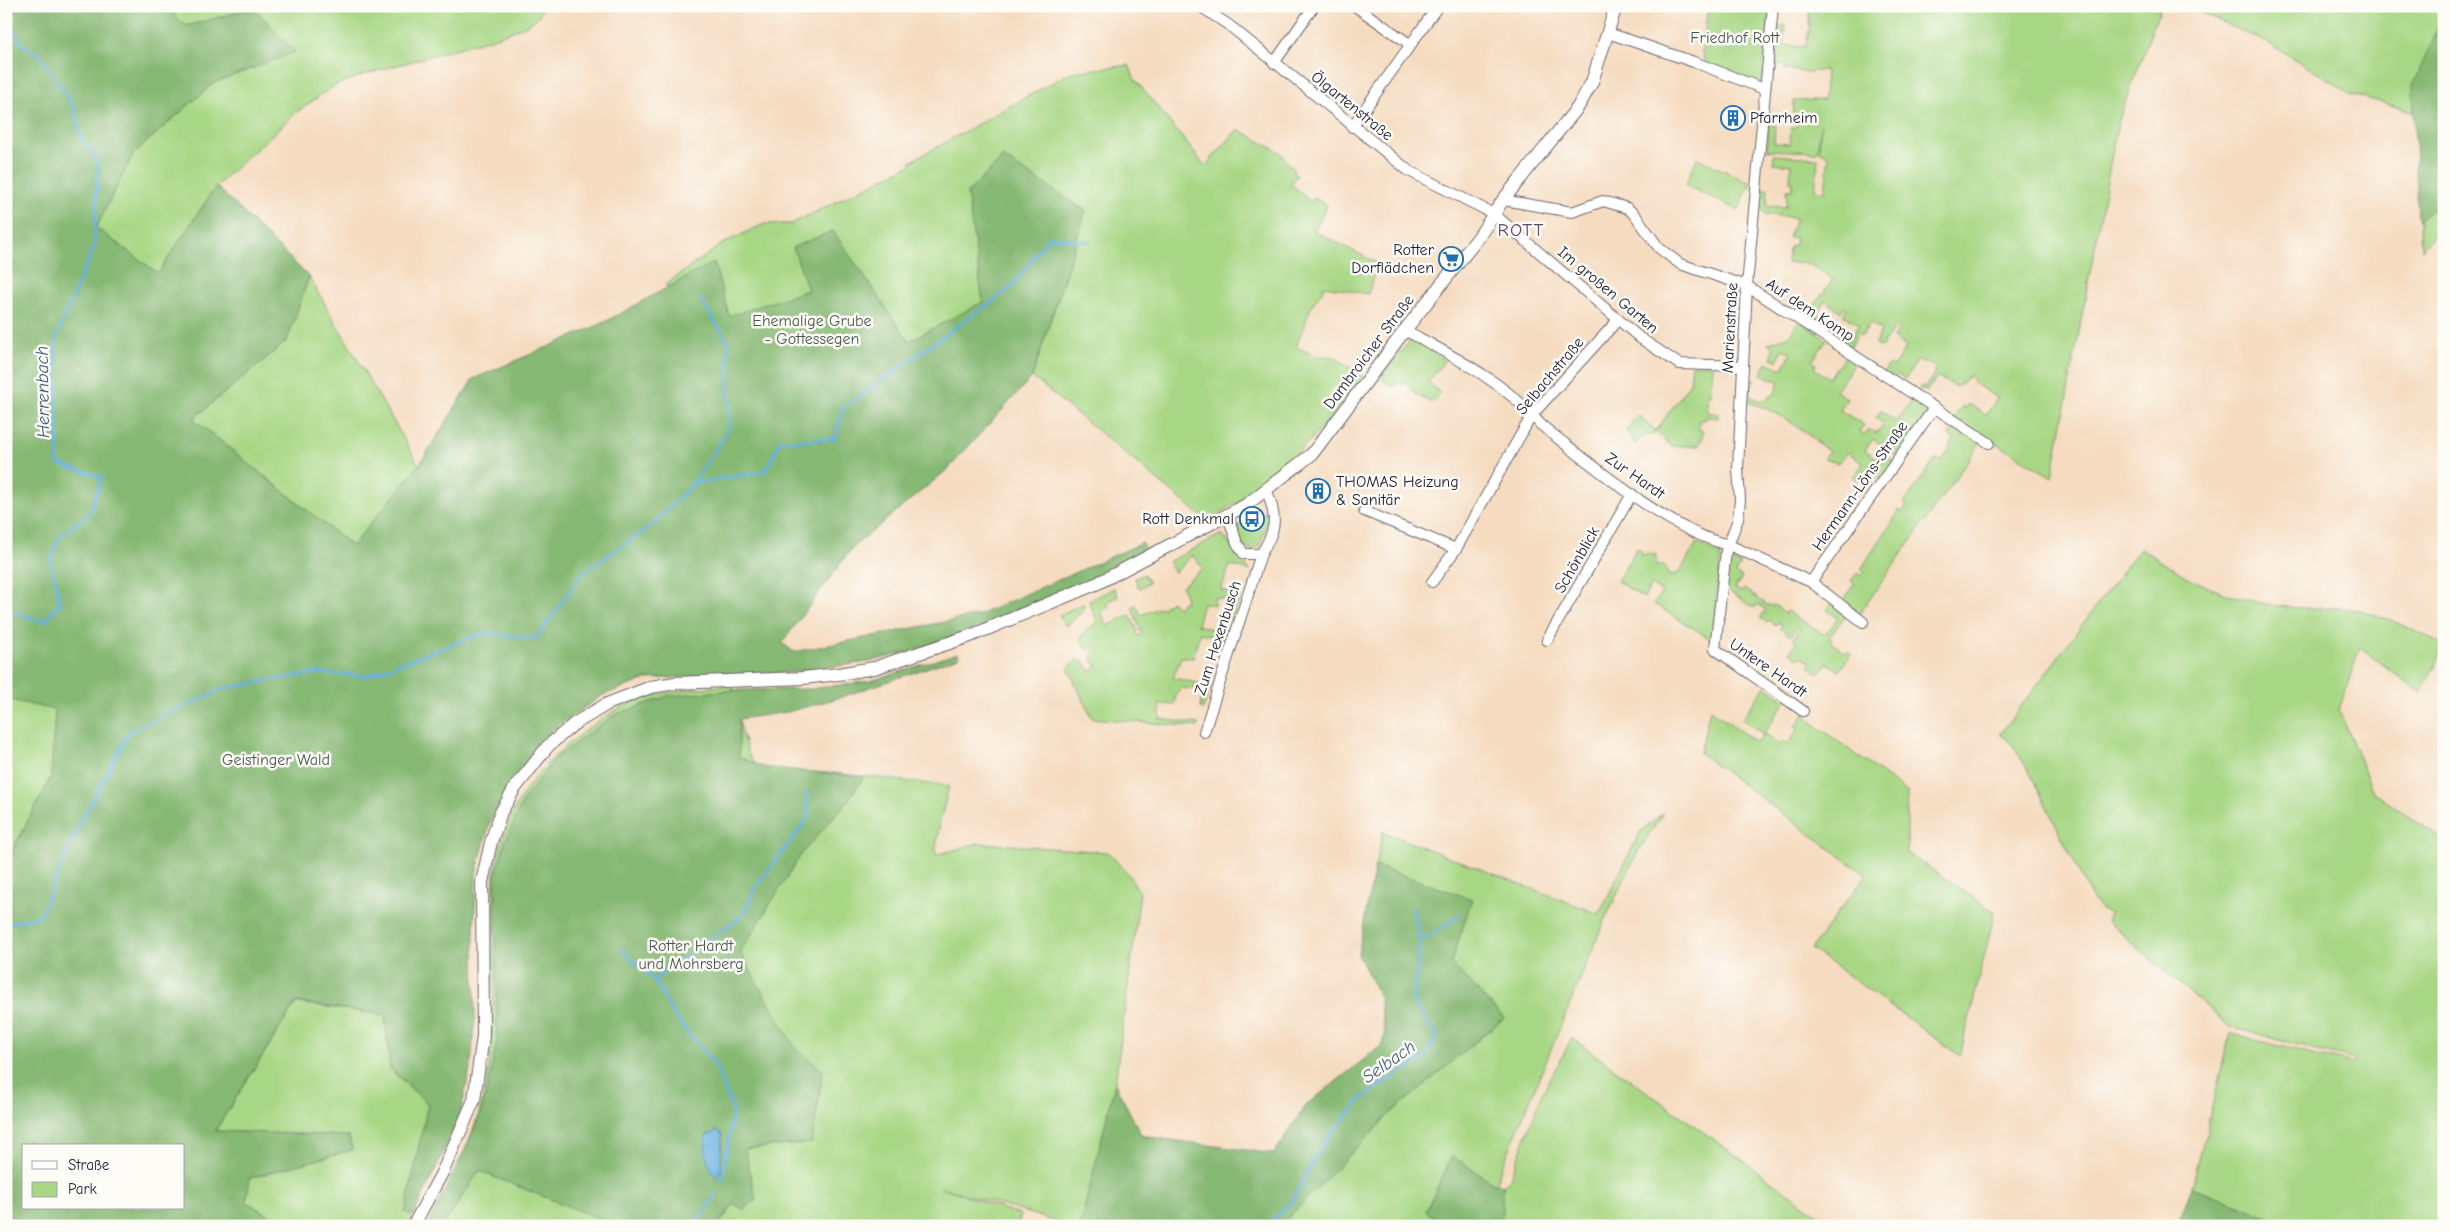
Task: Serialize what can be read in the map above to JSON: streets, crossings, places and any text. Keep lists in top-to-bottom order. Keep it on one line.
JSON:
{"streets":{"street":["Ölgartenstraße","Im großen Garten","Auf dem Komp","Marienstraße","Dambroicher Straße","Selbachstraße","Zur Hardt","Hermann-Löns-Straße","Schönblick","Zum Hexenbusch","Untere Hardt"]},"crossings":[["Ölgartenstraße","Im großen Garten"],["Ölgartenstraße","Dambroicher Straße"],["Im großen Garten","Marienstraße"],["Im großen Garten","Dambroicher Straße"],["Im großen Garten","Selbachstraße"],["Auf dem Komp","Marienstraße"],["Auf dem Komp","Dambroicher Straße"],["Auf dem Komp","Hermann-Löns-Straße"],["Marienstraße","Zur Hardt"],["Marienstraße","Untere Hardt"],["Dambroicher Straße","Zur Hardt"],["Dambroicher Straße","Zum Hexenbusch"],["Selbachstraße","Zur Hardt"],["Zur Hardt","Hermann-Löns-Straße"],["Zur Hardt","Schönblick"]],"districts":["ROTT"],"water":["Herrenbach","Selbach"],"parks":["Friedhof Rott","Ehemalige Grube - Gottessegen","Geistinger Wald","Rotter Hardt und Mohrsberg"],"places":{"building":["Pfarrheim","THOMAS Heizung & Sanitär"],"supermarket":["Rotter Dorflädchen"],"bus stop":["Rott Denkmal"]},"legend":["Straße","Park"]}
